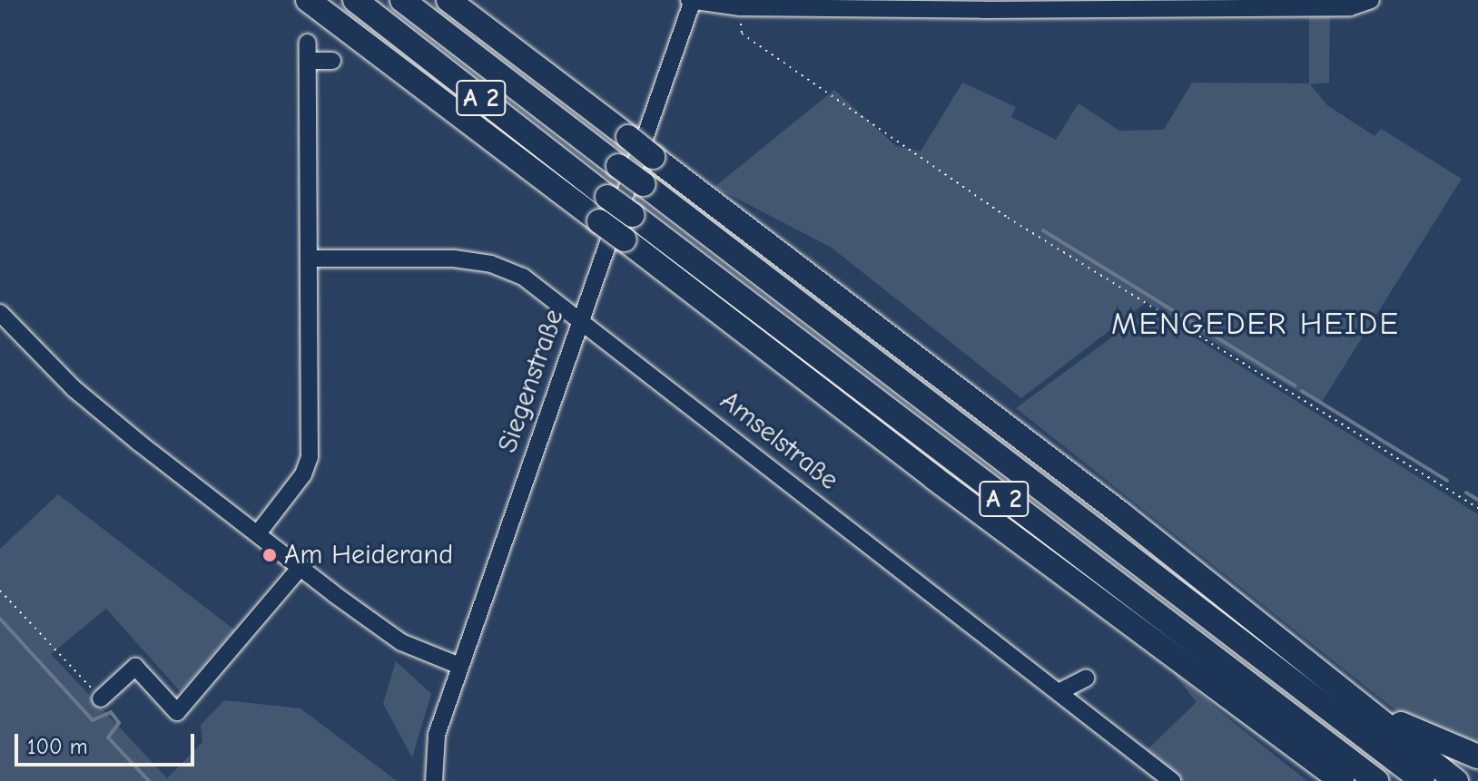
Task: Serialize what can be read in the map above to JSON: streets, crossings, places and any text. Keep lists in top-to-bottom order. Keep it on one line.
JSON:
{"streets":{"highway":["A 2"],"street":["Siegenstraße","Amselstraße"]},"crossings":[["Siegenstraße","Amselstraße"]],"districts":["MENGEDER HEIDE"],"places":["Am Heiderand"],"scale_bar":"100 m"}
